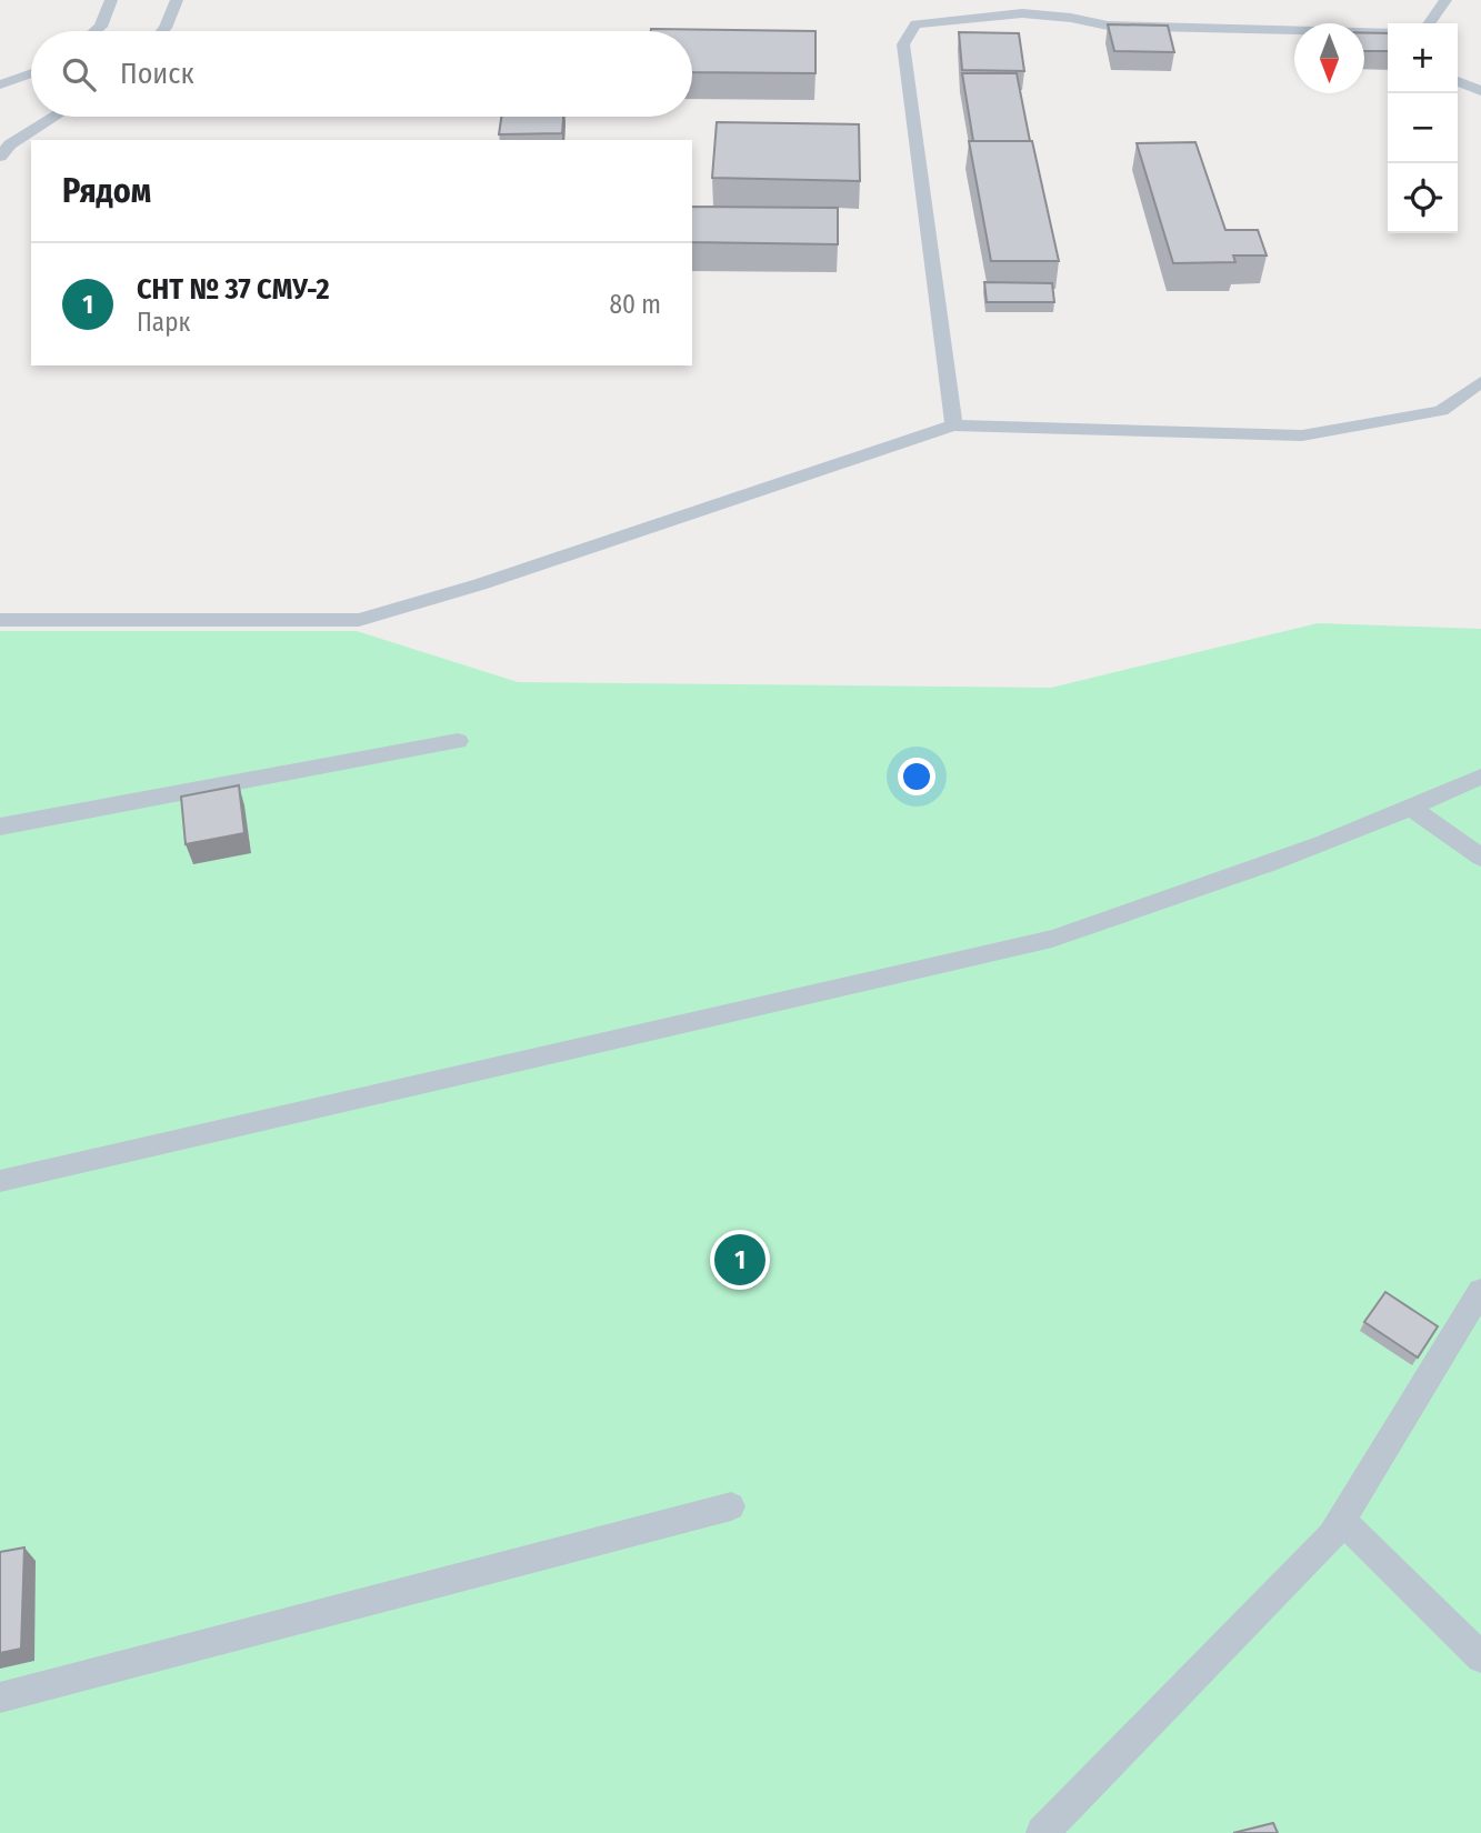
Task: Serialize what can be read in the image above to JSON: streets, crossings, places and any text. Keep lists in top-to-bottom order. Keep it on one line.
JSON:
{"north":"bottom","page":{"map_buttons":["+","−"],"search":"Поиск","heading":"Рядом","list":[{"mark":"1","name":"СНТ № 37 СМУ-2","note":"Парк","value":"80 m"}],"pins":"1"}}
